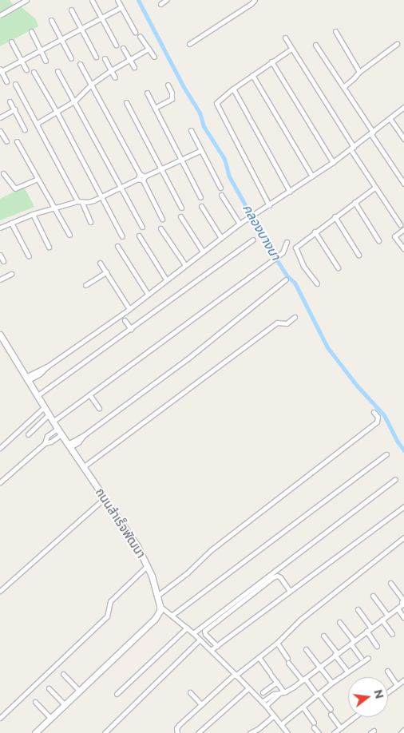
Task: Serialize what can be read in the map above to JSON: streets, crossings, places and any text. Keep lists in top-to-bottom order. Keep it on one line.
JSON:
{"streets":{"street":["ถนนสำเร็จพัฒนา"]},"water":["คลองบางนา"],"north":"right"}
